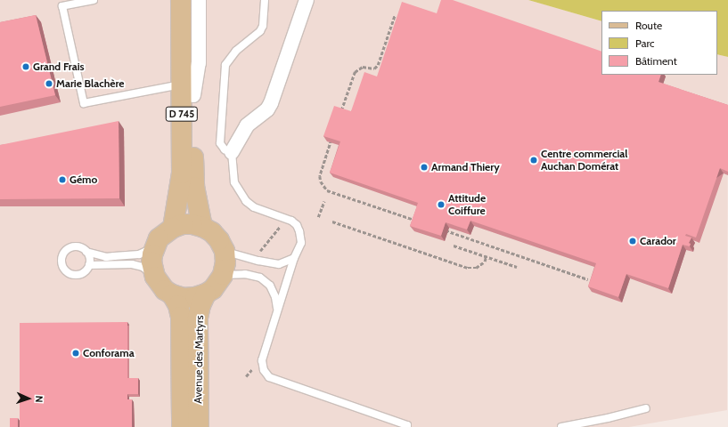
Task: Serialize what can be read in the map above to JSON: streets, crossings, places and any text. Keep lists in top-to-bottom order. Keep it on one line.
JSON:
{"streets":{"main road":["D 745","Avenue des Martyrs"]},"crossings":[["D 745","Avenue des Martyrs"]],"places":["Grand Frais","Marie Blachère","Centre commercial Auchan Domérat","Armand Thiery","Gémo","Attitude Coiffure","Carador","Conforama"],"legend":["Route","Parc","Bâtiment"],"north":"right"}
